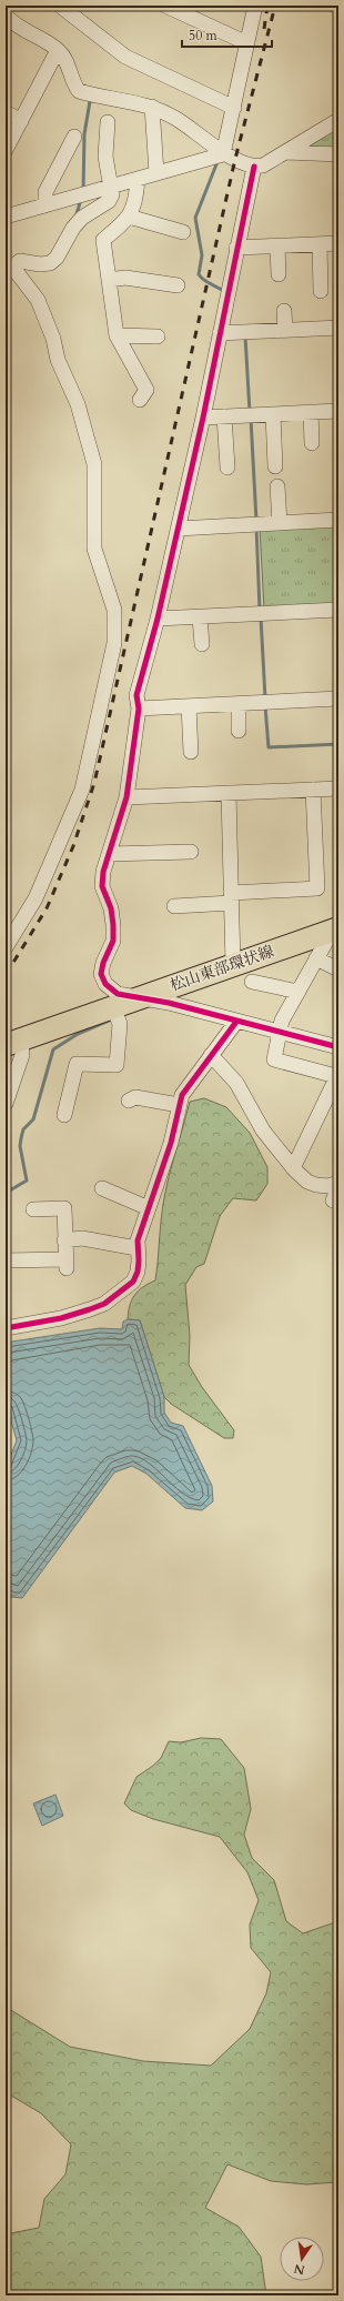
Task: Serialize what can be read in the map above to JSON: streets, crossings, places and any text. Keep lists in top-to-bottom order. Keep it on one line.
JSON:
{"streets":{"main road":["松山東部環状線"]},"scale_bar":"50 m","north":"bottom"}
